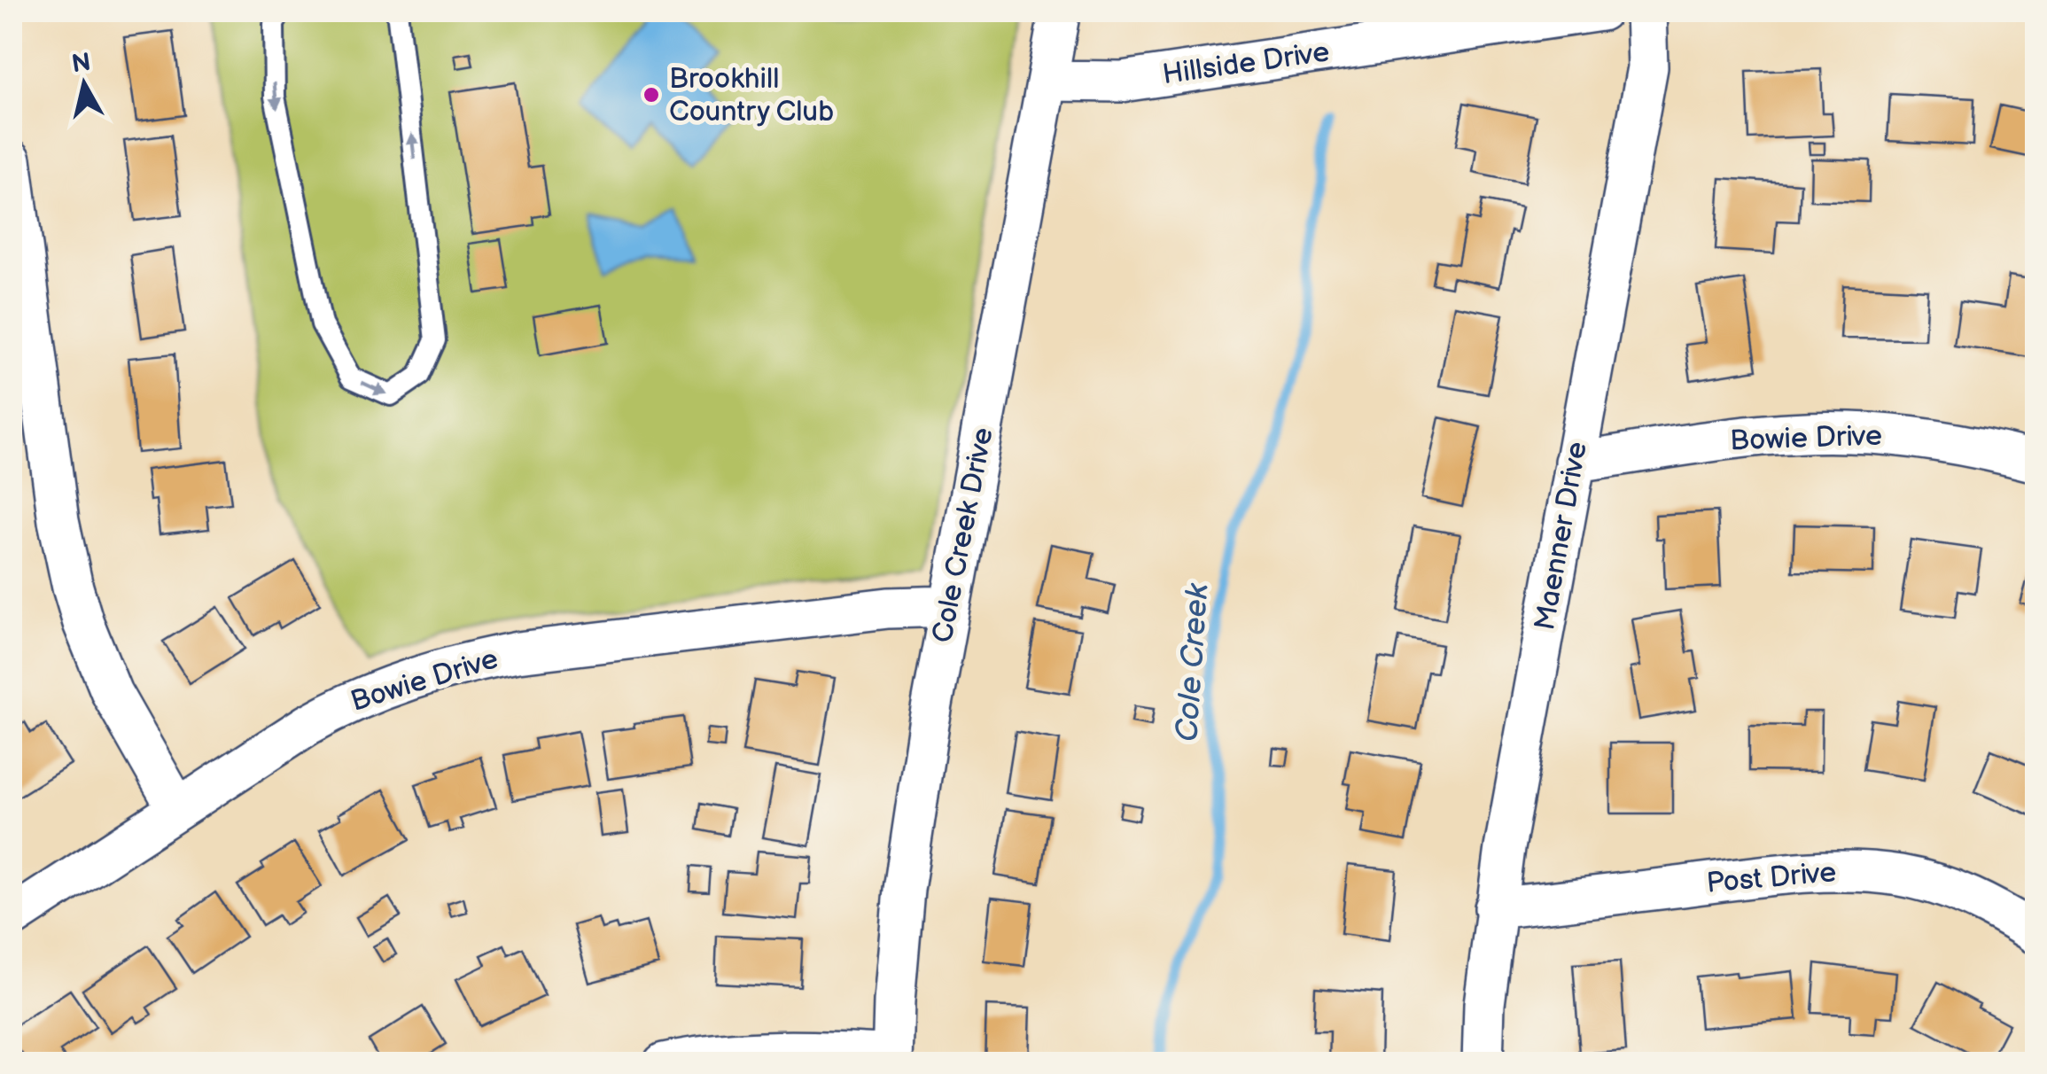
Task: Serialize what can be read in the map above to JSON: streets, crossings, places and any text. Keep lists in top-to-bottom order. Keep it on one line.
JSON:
{"streets":{"street":["Hillside Drive","Bowie Drive","Cole Creek Drive","Maenner Drive","Post Drive"]},"crossings":[["Hillside Drive","Cole Creek Drive"],["Bowie Drive","Cole Creek Drive"],["Bowie Drive","Maenner Drive"],["Maenner Drive","Post Drive"]],"water":["Cole Creek"],"places":["Brookhill Country Club"],"north":"top"}
